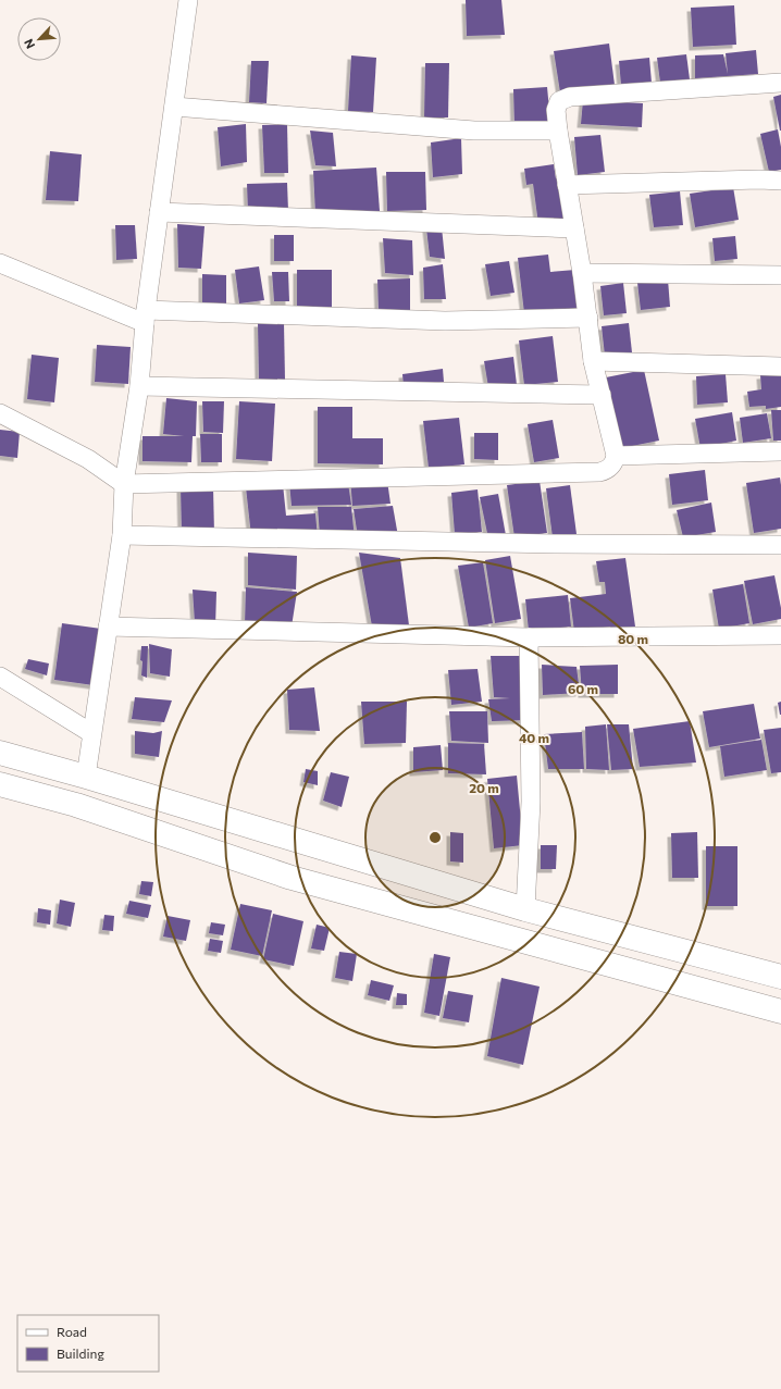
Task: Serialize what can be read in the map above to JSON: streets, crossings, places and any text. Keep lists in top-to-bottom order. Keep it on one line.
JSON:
{"legend":["Road","Building"],"north":"bottom left","rings":["80 m","60 m","40 m","20 m"]}
